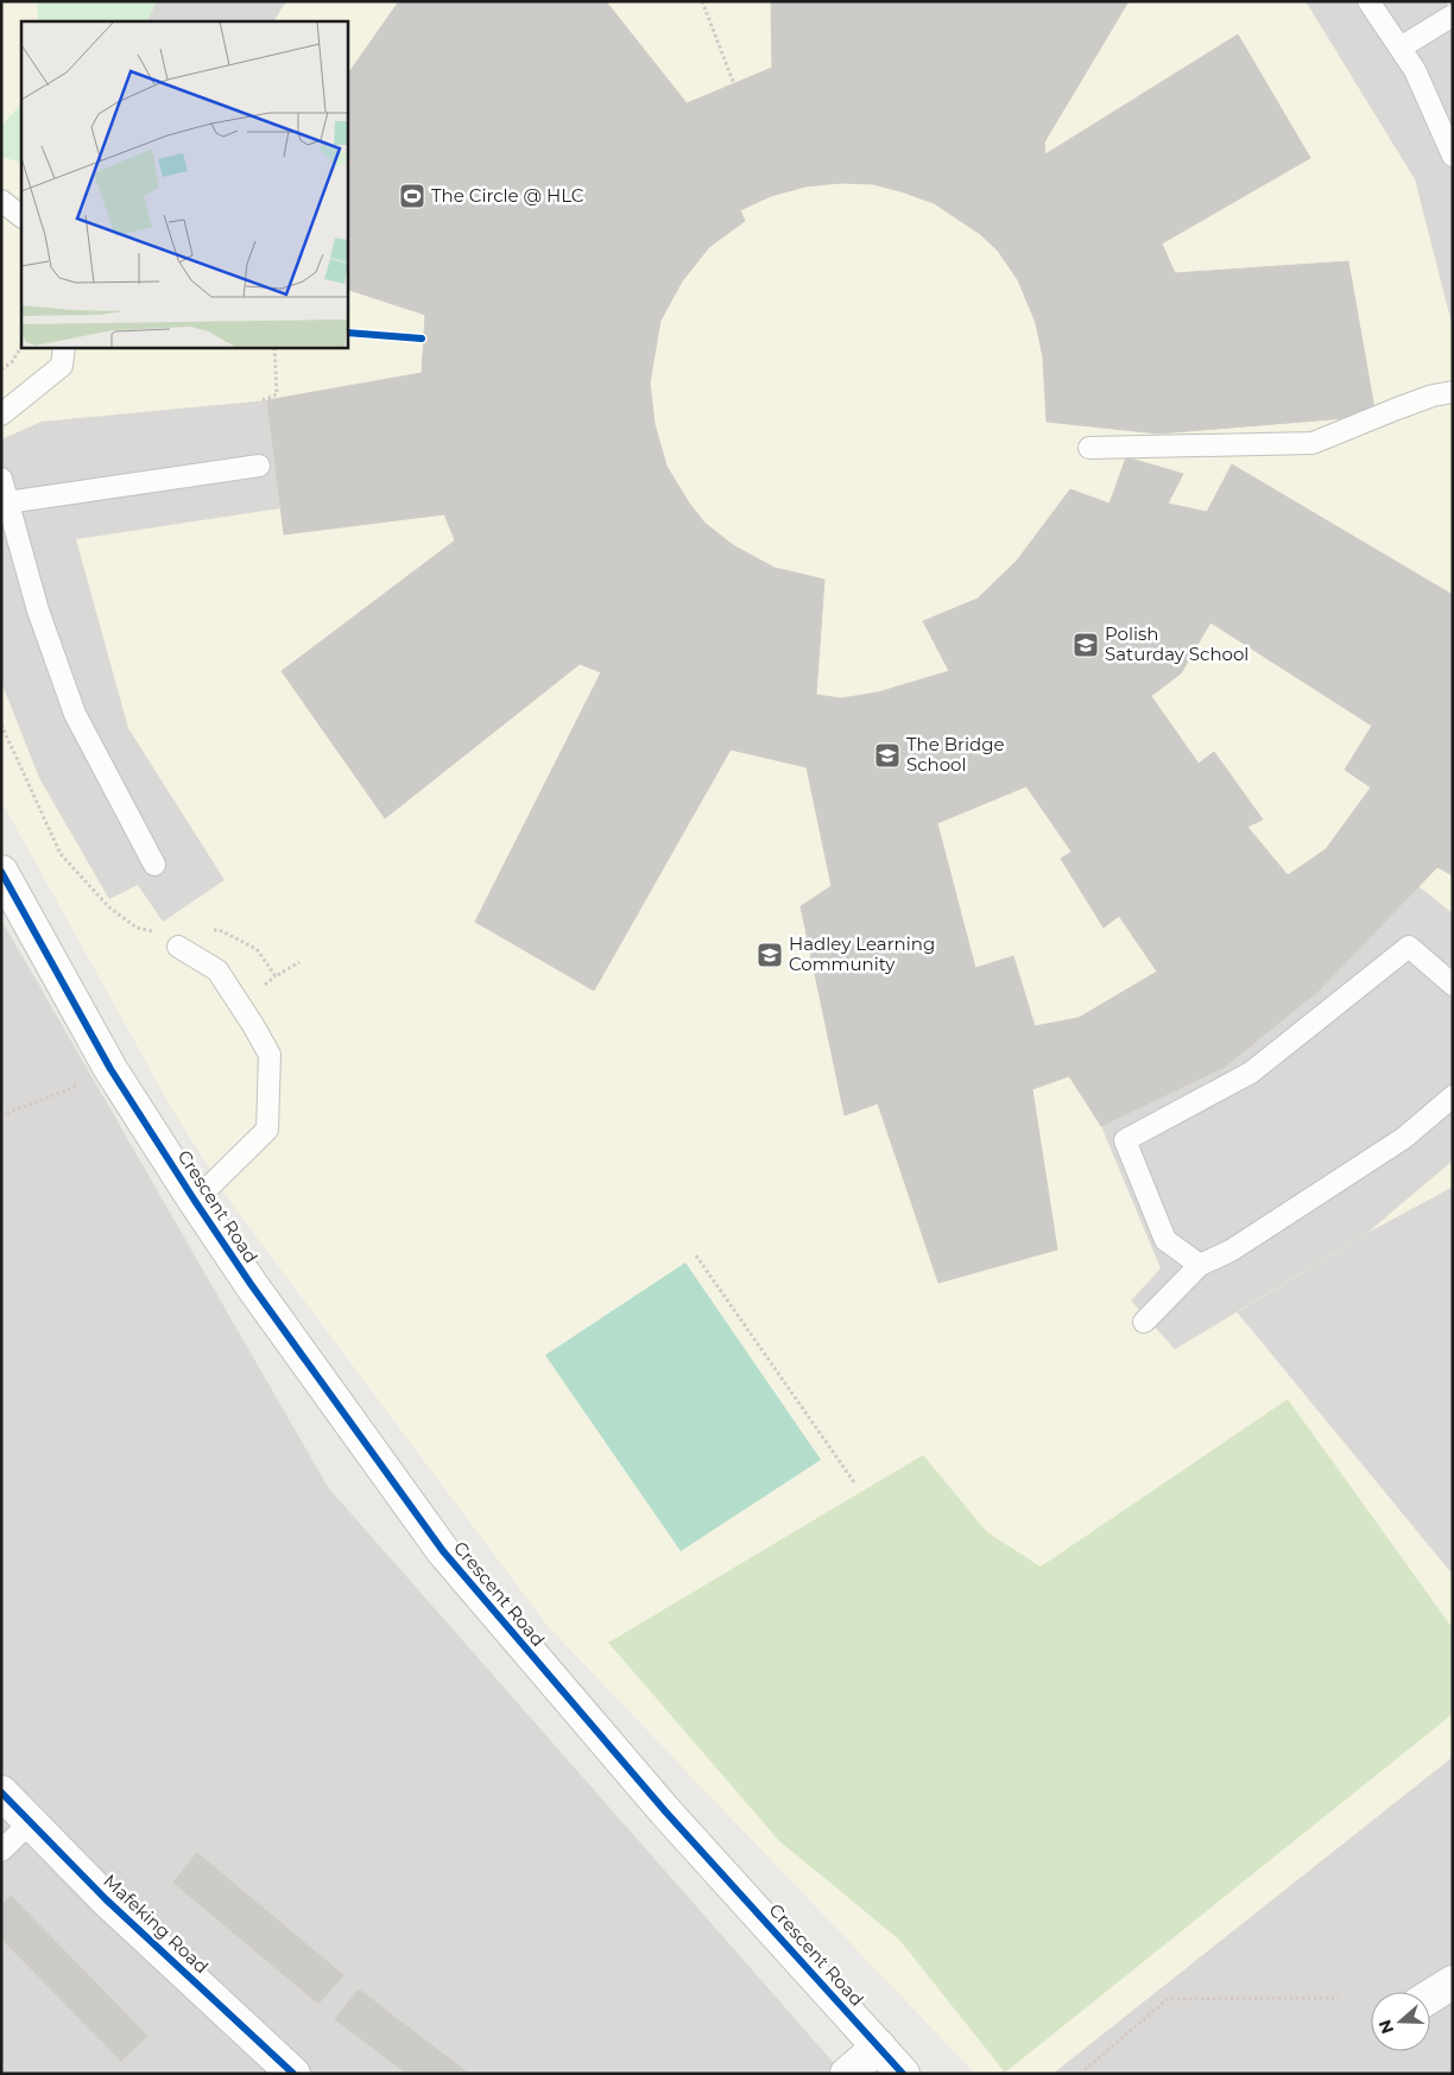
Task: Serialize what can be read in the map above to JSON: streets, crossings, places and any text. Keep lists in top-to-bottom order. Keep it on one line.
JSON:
{"streets":{"street":["Crescent Road","Mafeking Road"]},"places":{"sports":["The Circle @ HLC"],"school or university":["Polish Saturday School","The Bridge School","Hadley Learning Community"]},"north":"left"}
